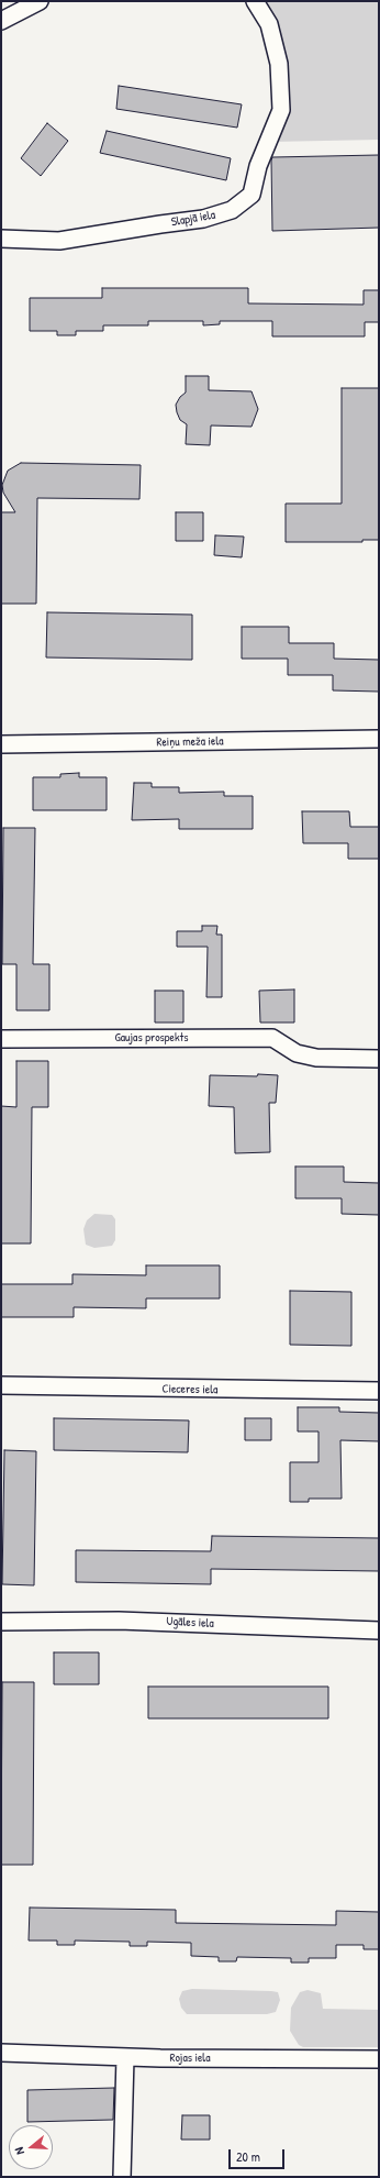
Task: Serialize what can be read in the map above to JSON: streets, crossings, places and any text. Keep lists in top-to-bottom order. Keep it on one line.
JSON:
{"streets":{"street":["Slapjā iela","Reiņu meža iela","Gaujas prospekts","Cieceres iela","Ugāles iela","Rojas iela"]},"scale_bar":"20 m","north":"left"}
